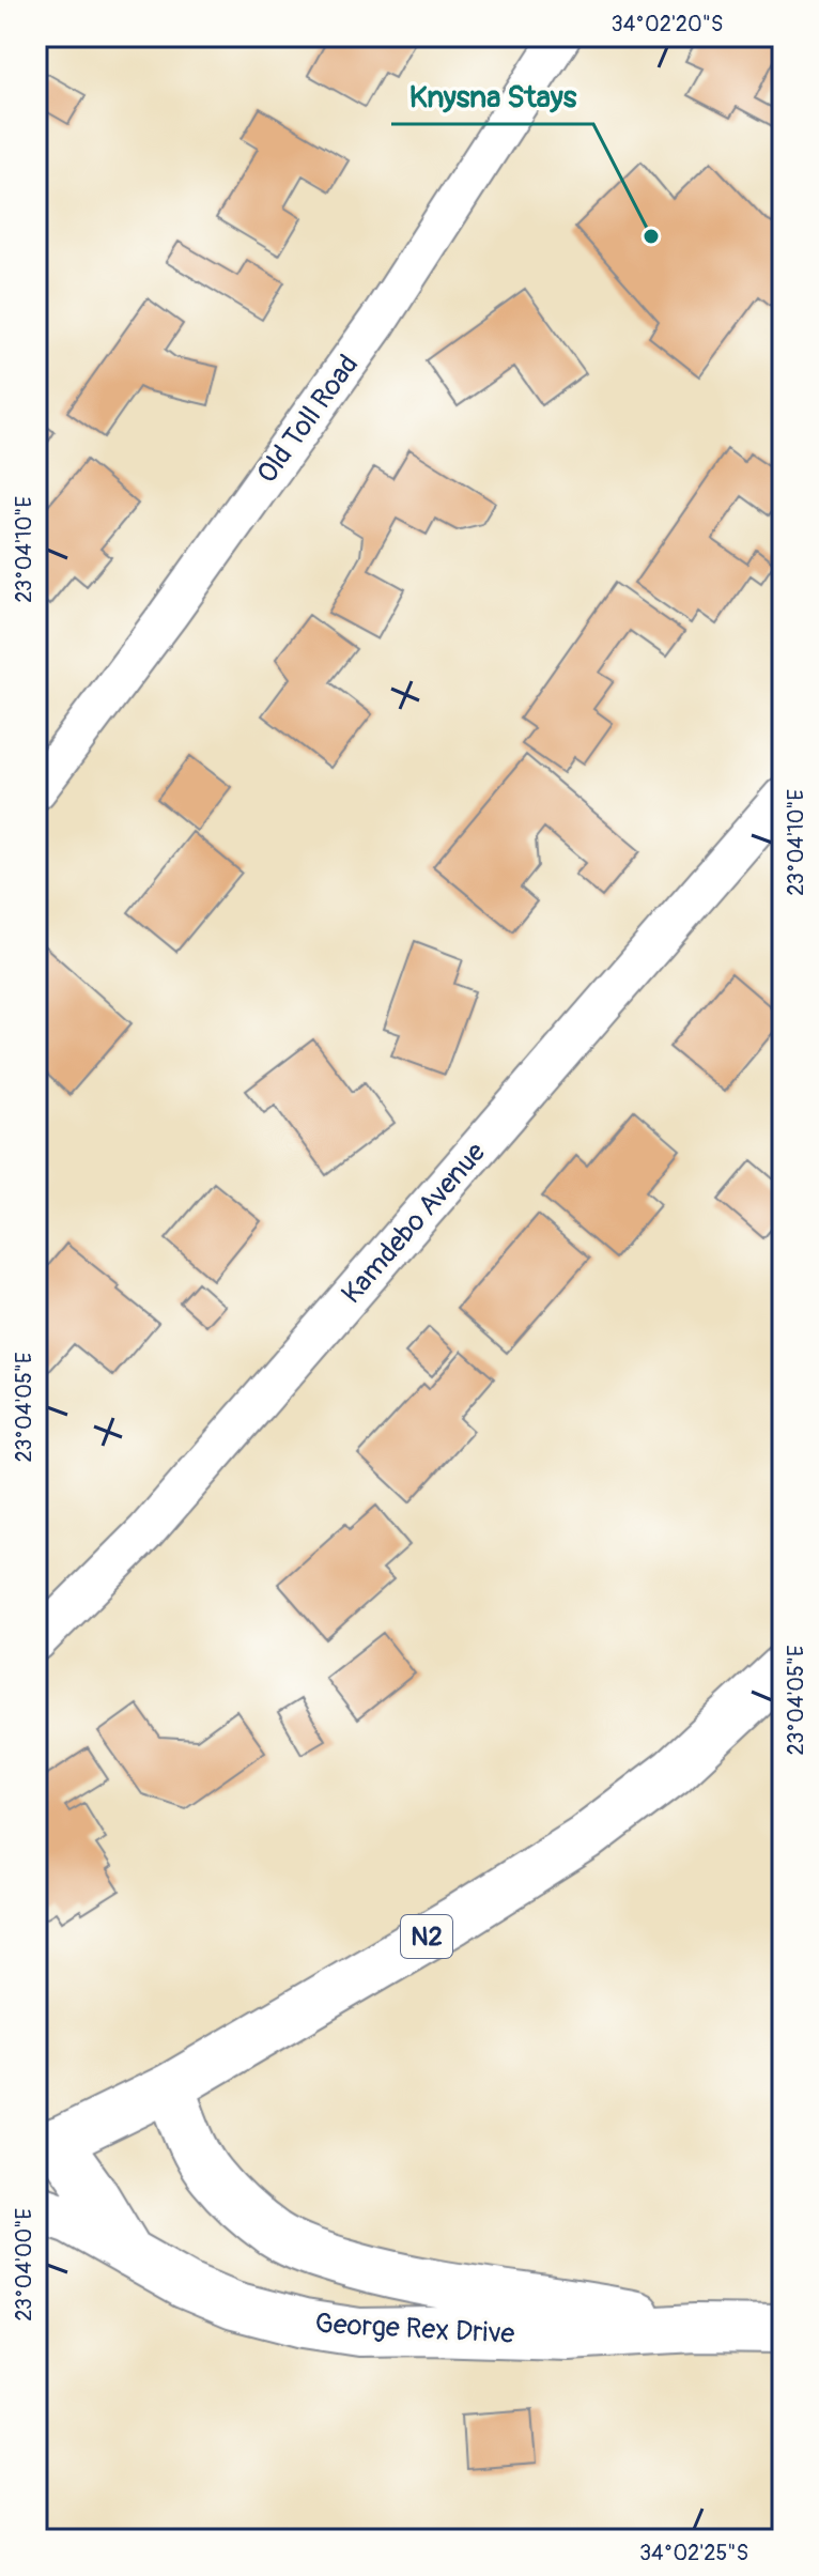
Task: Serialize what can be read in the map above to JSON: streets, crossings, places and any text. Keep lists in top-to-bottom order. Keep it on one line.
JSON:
{"streets":{"main road":["N2","George Rex Drive"],"street":["Old Toll Road","Kamdebo Avenue"]},"crossings":[["N2","George Rex Drive"]],"places":["Knysna Stays"],"coordinates":["34°02'20\"S","23°04'10\"E","23°04'05\"E","23°04'00\"E","34°02'25\"S"]}
